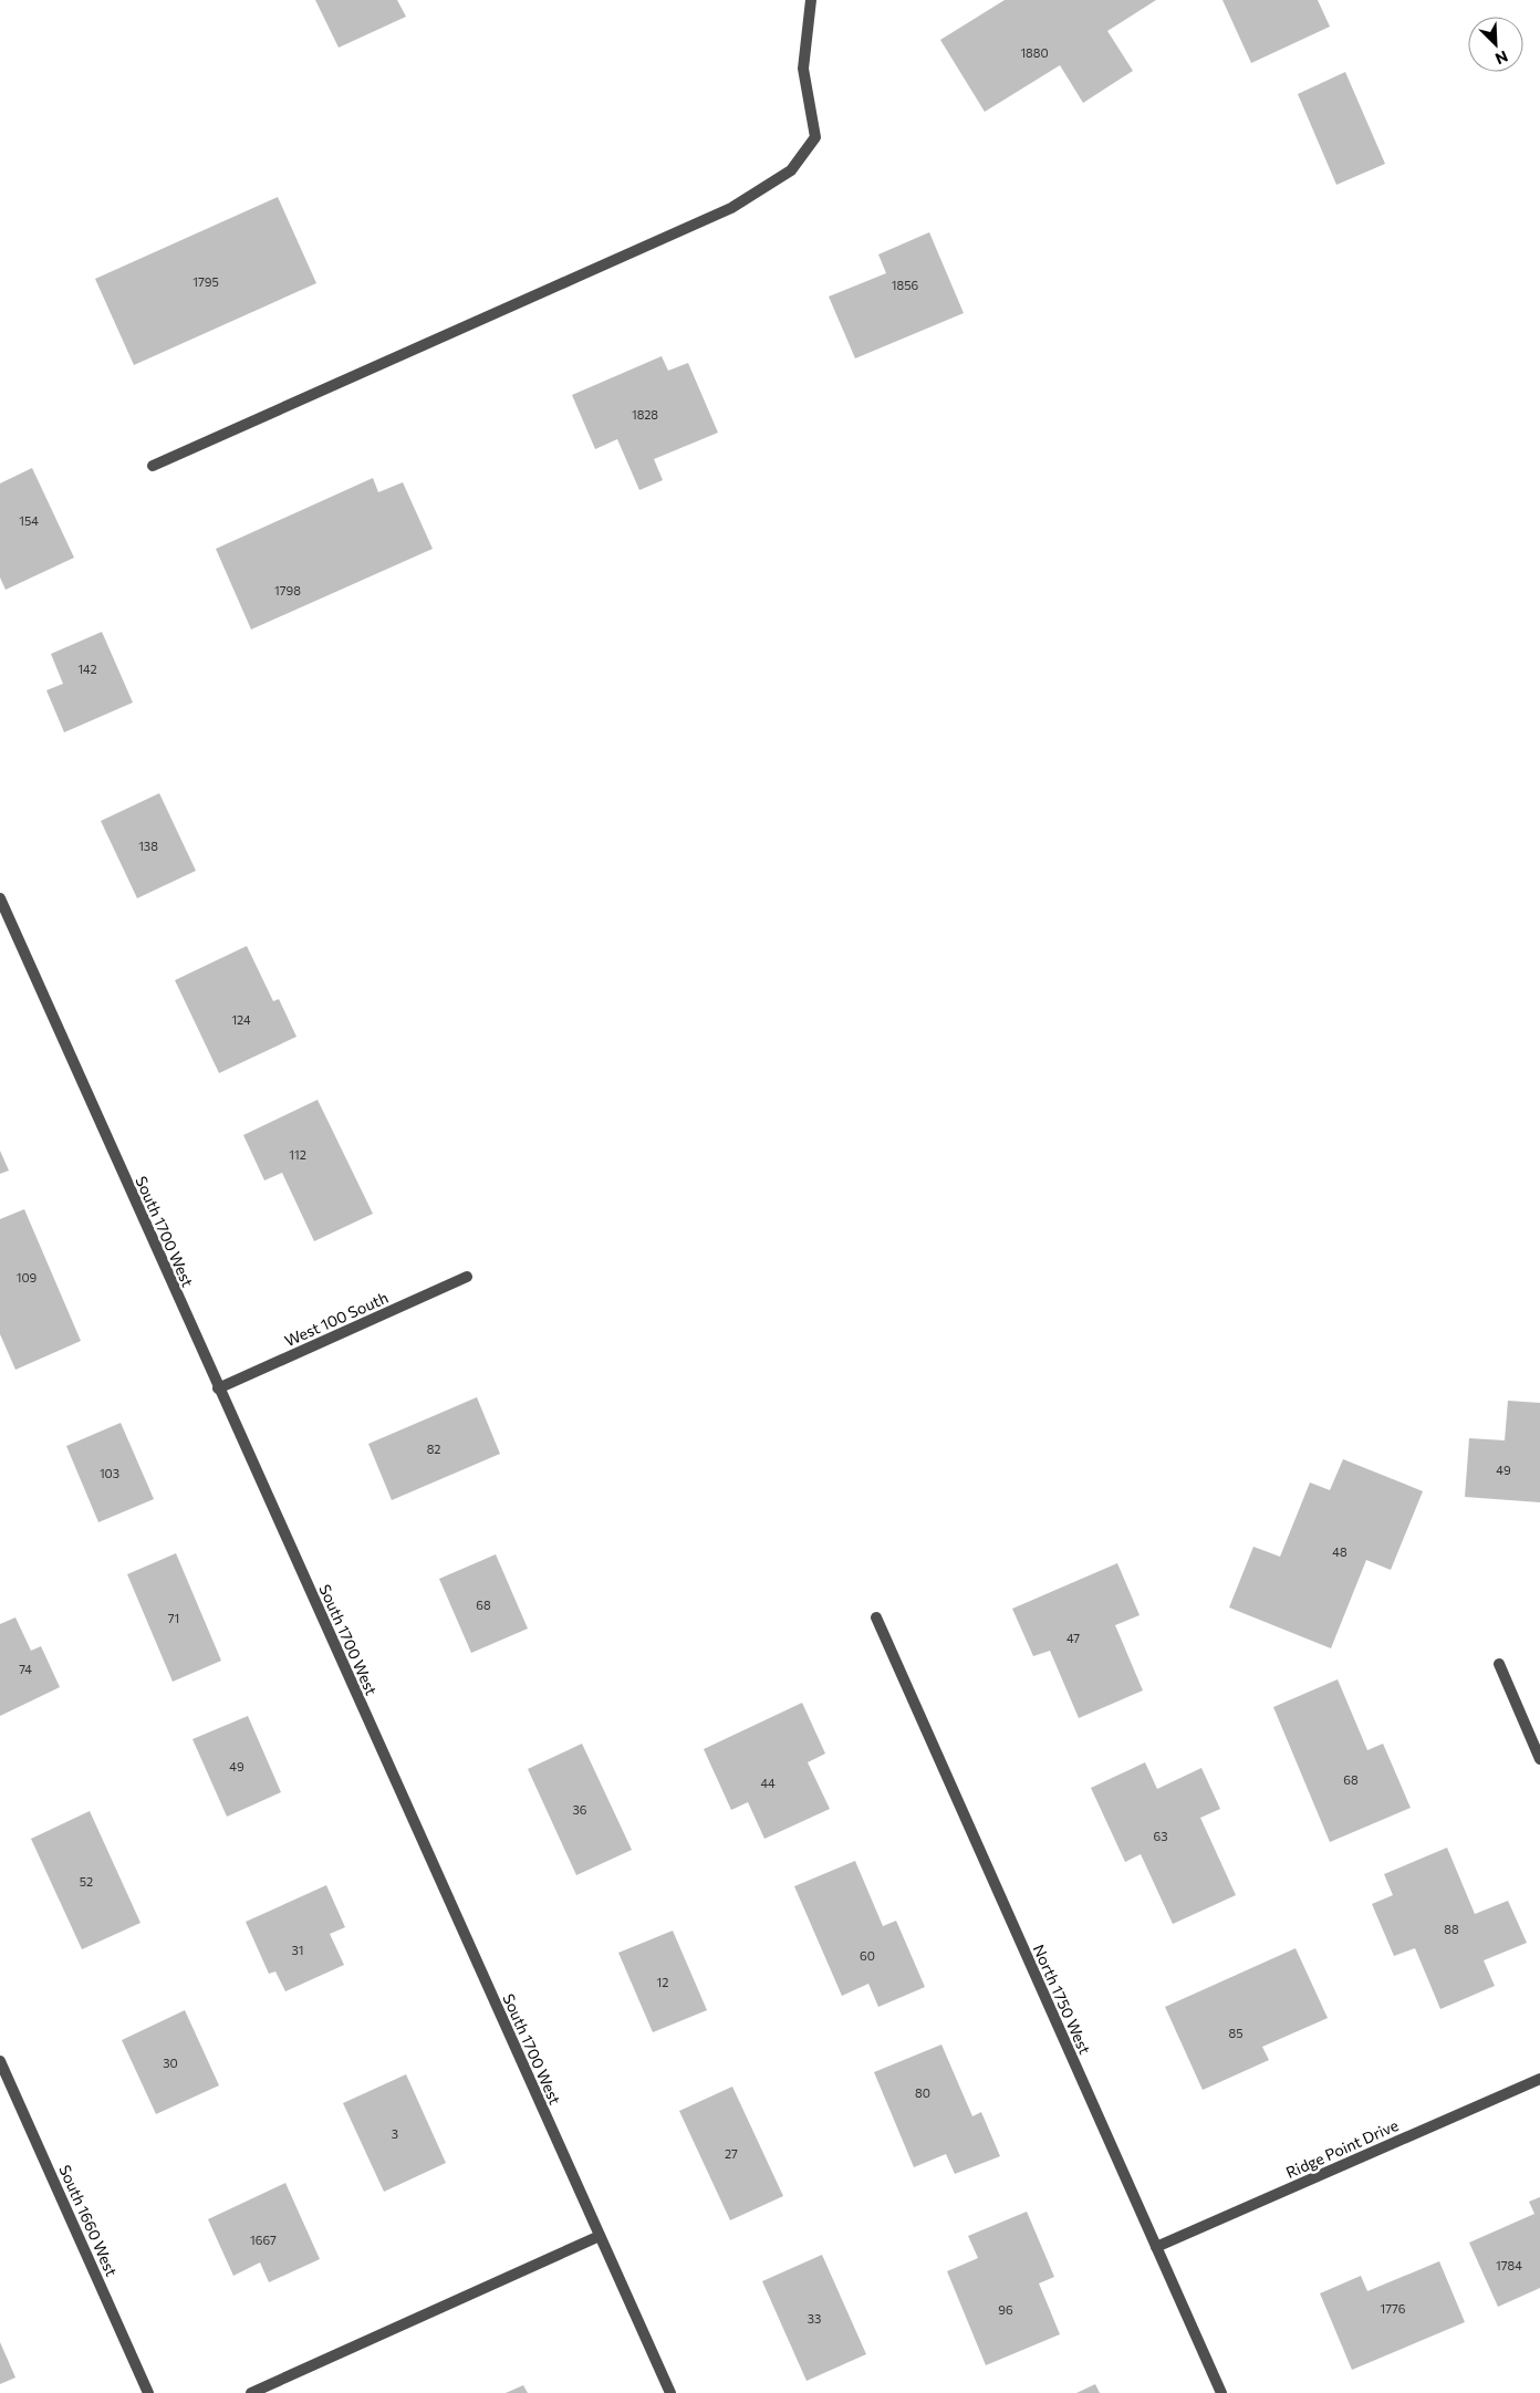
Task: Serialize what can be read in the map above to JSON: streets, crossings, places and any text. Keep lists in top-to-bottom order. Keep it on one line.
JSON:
{"streets":{"street":["South 1700 West","West 100 South","North 1750 West","Ridge Point Drive","South 1660 West"]},"crossings":[["South 1700 West","West 100 South"],["North 1750 West","Ridge Point Drive"]],"house_numbers":["1880","1795","1856","1828","154","1798","142","138","124","112","109","82","49","103","48","68","71","47","74","49","68","44","36","63","52","88","31","60","12","85","30","80","3","27","1667","1784","1776","96","33"],"north":"bottom right"}
